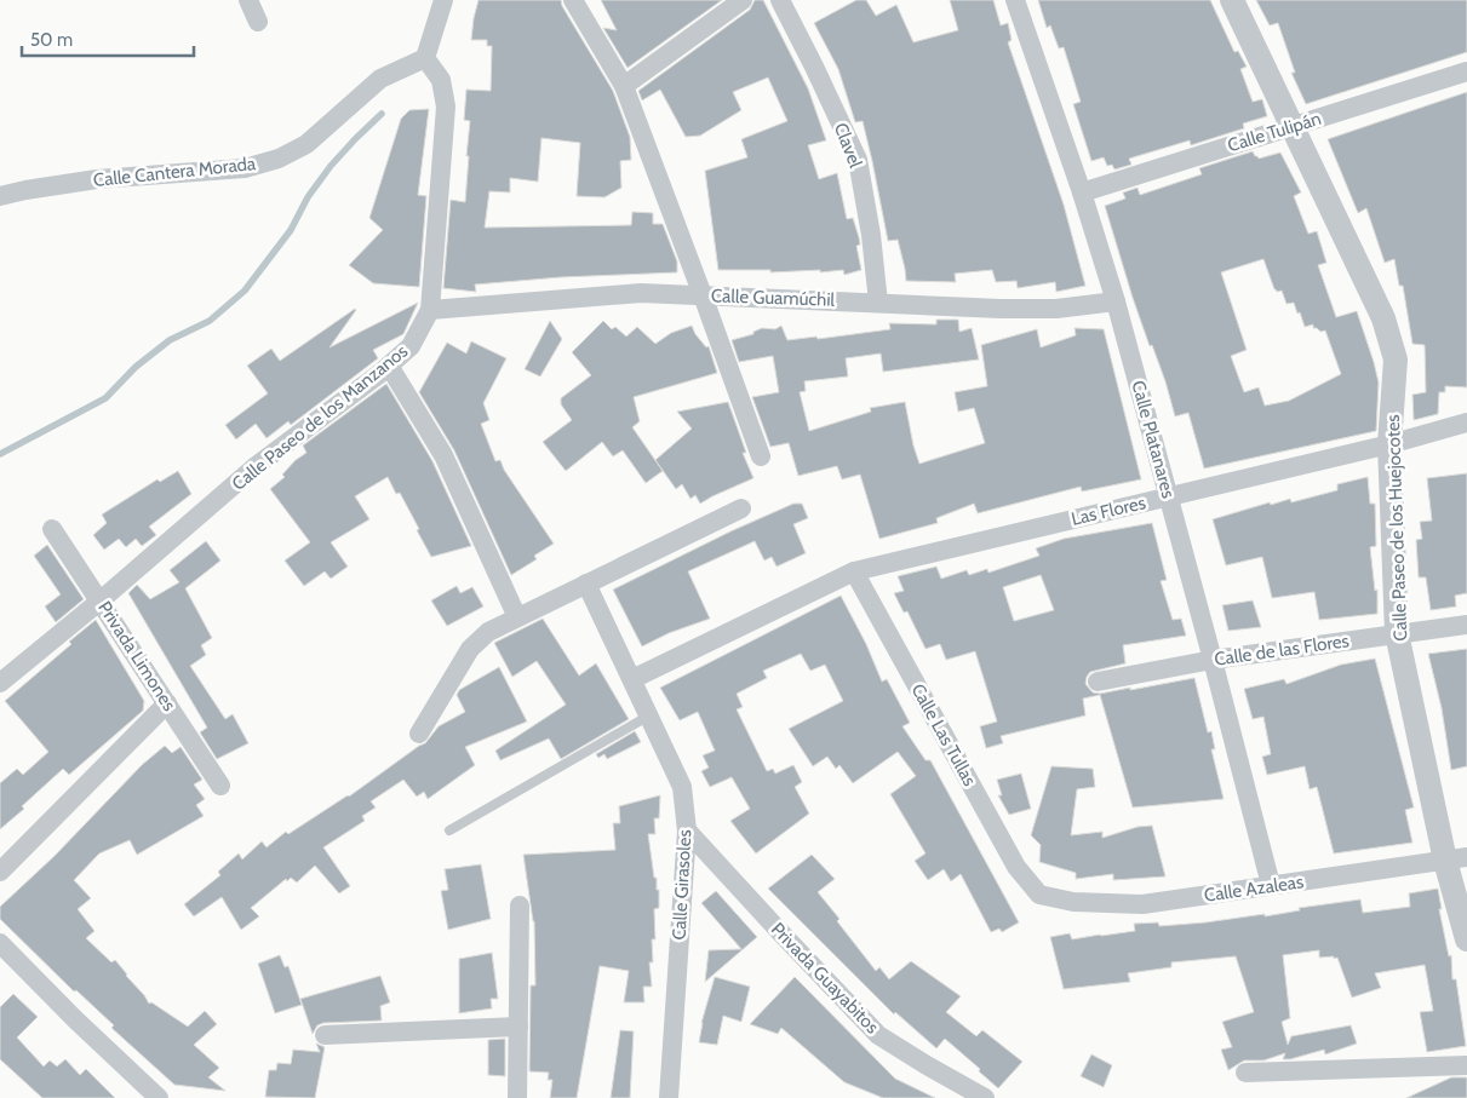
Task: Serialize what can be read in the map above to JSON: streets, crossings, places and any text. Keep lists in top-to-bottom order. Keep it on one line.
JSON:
{"streets":{"street":["Calle Tulipán","Clavel","Calle Cantera Morada","Calle Guamúchil","Calle Paseo de los Manzanos","Calle Platanares","Las Flores","Calle Paseo de los Huejocotes","Calle de las Flores","Privada Limones","Calle Las Tullas","Calle Girasoles","Calle Azaleas","Privada Guayabitos"]},"crossings":[["Calle Tulipán","Calle Platanares"],["Calle Tulipán","Calle Paseo de los Huejocotes"],["Clavel","Calle Guamúchil"],["Calle Cantera Morada","Calle Paseo de los Manzanos"],["Calle Guamúchil","Calle Paseo de los Manzanos"],["Calle Guamúchil","Calle Platanares"],["Calle Paseo de los Manzanos","Privada Limones"],["Calle Platanares","Las Flores"],["Calle Platanares","Calle de las Flores"],["Calle Platanares","Calle Azaleas"],["Las Flores","Calle Paseo de los Huejocotes"],["Las Flores","Calle Las Tullas"],["Las Flores","Calle Girasoles"],["Calle Paseo de los Huejocotes","Calle de las Flores"],["Calle Paseo de los Huejocotes","Calle Azaleas"],["Calle Las Tullas","Calle Azaleas"],["Calle Girasoles","Privada Guayabitos"]],"scale_bar":"50 m"}
